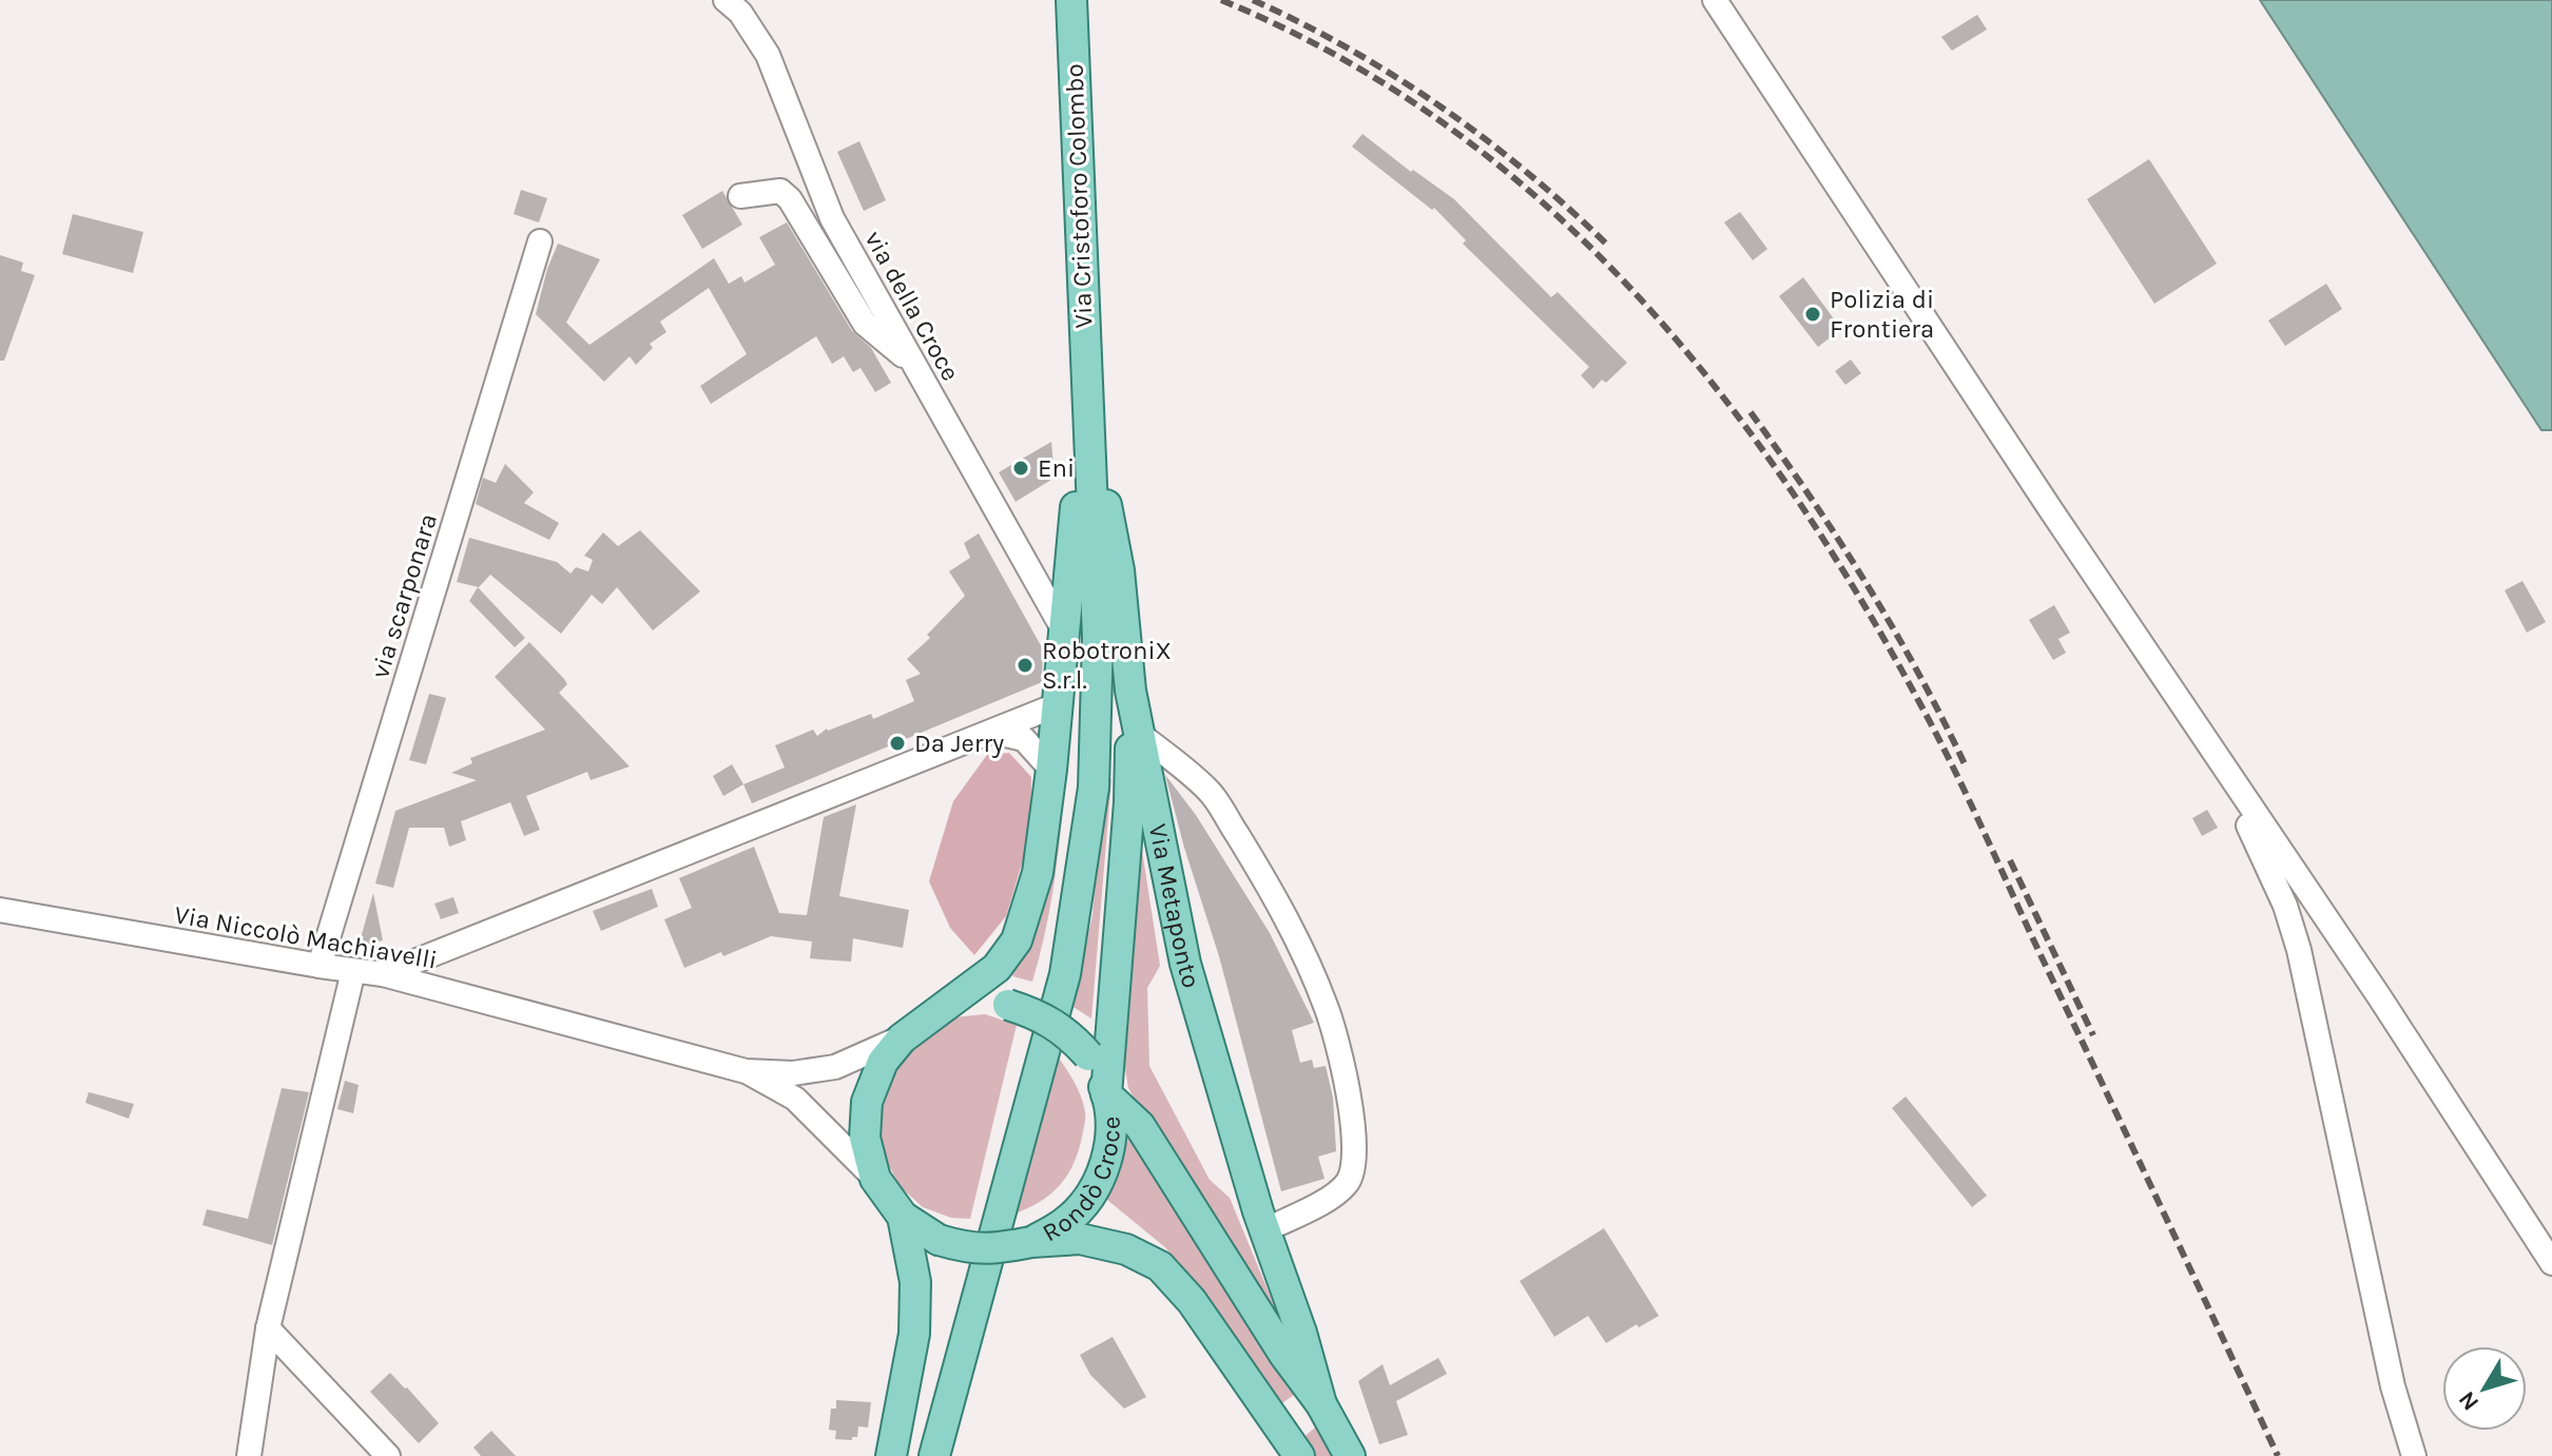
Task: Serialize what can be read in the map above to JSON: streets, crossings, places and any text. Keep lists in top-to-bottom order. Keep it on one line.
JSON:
{"streets":{"main road":["Via Cristoforo Colombo","Via Metaponto","Rondò Croce"],"street":["via della Croce","via scarponara","Via Niccolò Machiavelli"]},"crossings":[["Via Cristoforo Colombo","Via Metaponto"],["via scarponara","Via Niccolò Machiavelli"]],"places":["Polizia di Frontiera","Eni","RobotroniX S.r.l.","Da Jerry"],"north":"bottom left"}
